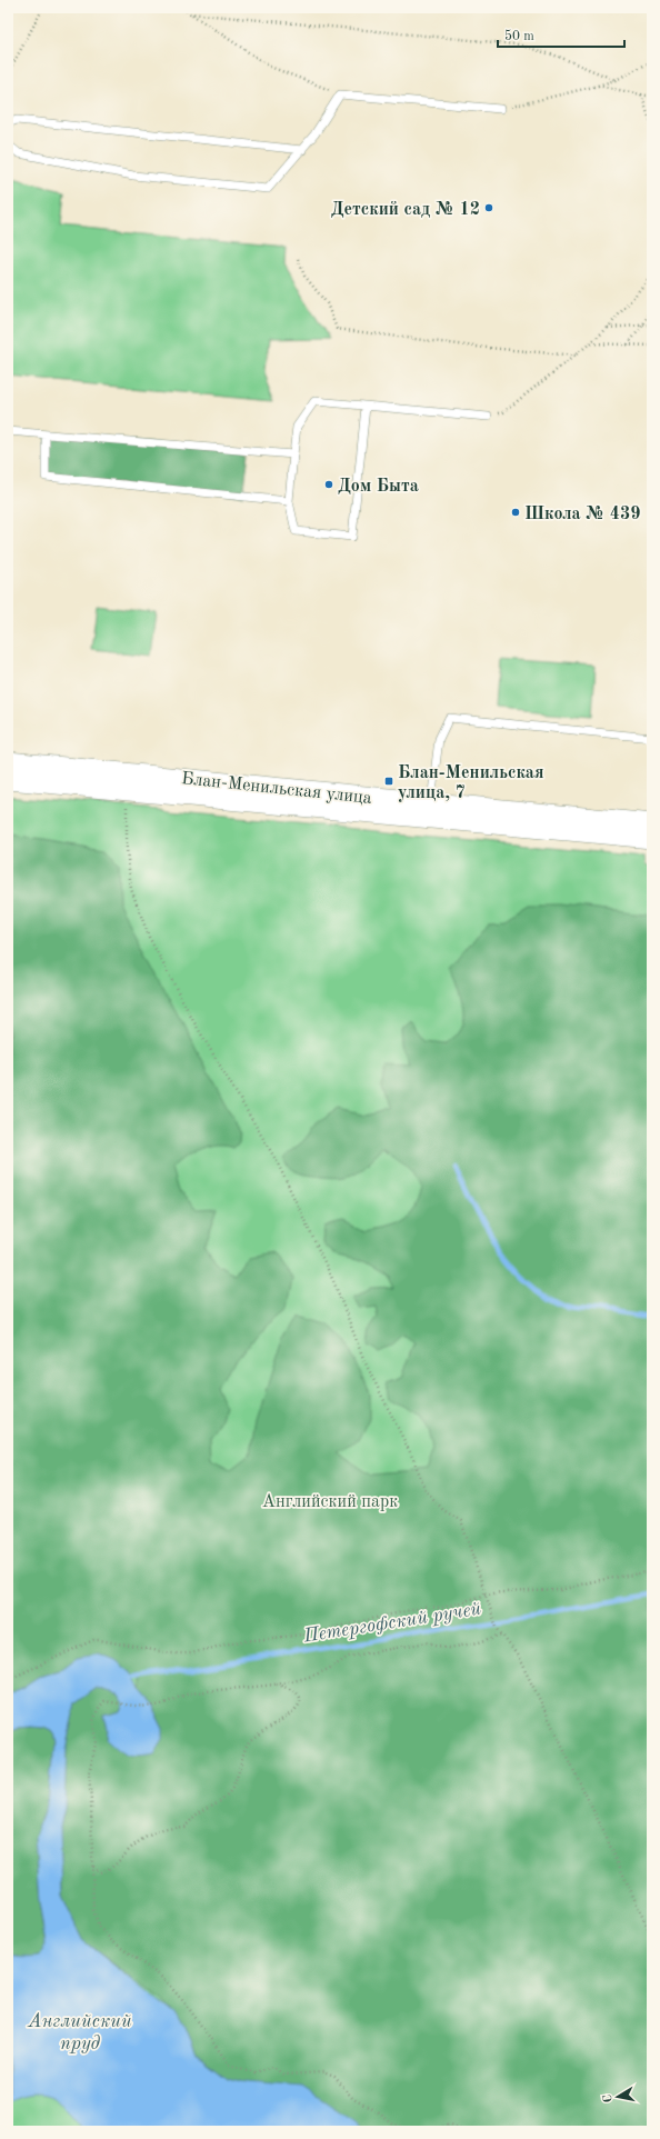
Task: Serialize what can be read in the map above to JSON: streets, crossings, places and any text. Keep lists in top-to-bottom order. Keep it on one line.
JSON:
{"streets":{"street":["Блан-Менильская улица"]},"water":["Петергофский ручей","Английский пруд"],"parks":["Английский парк"],"places":{"other":["Детский сад № 12","Дом Быта","Школа № 439"],"transit":["Блан-Менильская улица, 7"]},"scale_bar":"50 m","north":"left"}
